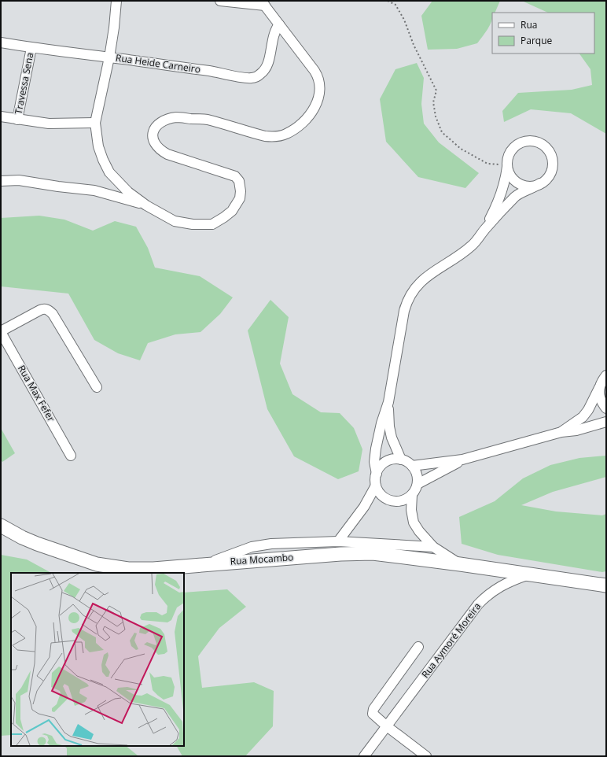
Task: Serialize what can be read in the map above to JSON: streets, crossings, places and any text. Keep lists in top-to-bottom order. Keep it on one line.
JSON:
{"streets":{"main road":["Rua Mocambo","Rua Aymoré Moreira"],"street":["Rua Heide Carneiro","Travessa Sena","Rua Max Fefer"]},"crossings":[["Rua Heide Carneiro","Travessa Sena"],["Rua Mocambo","Rua Aymoré Moreira"]],"legend":["Rua","Parque"]}
